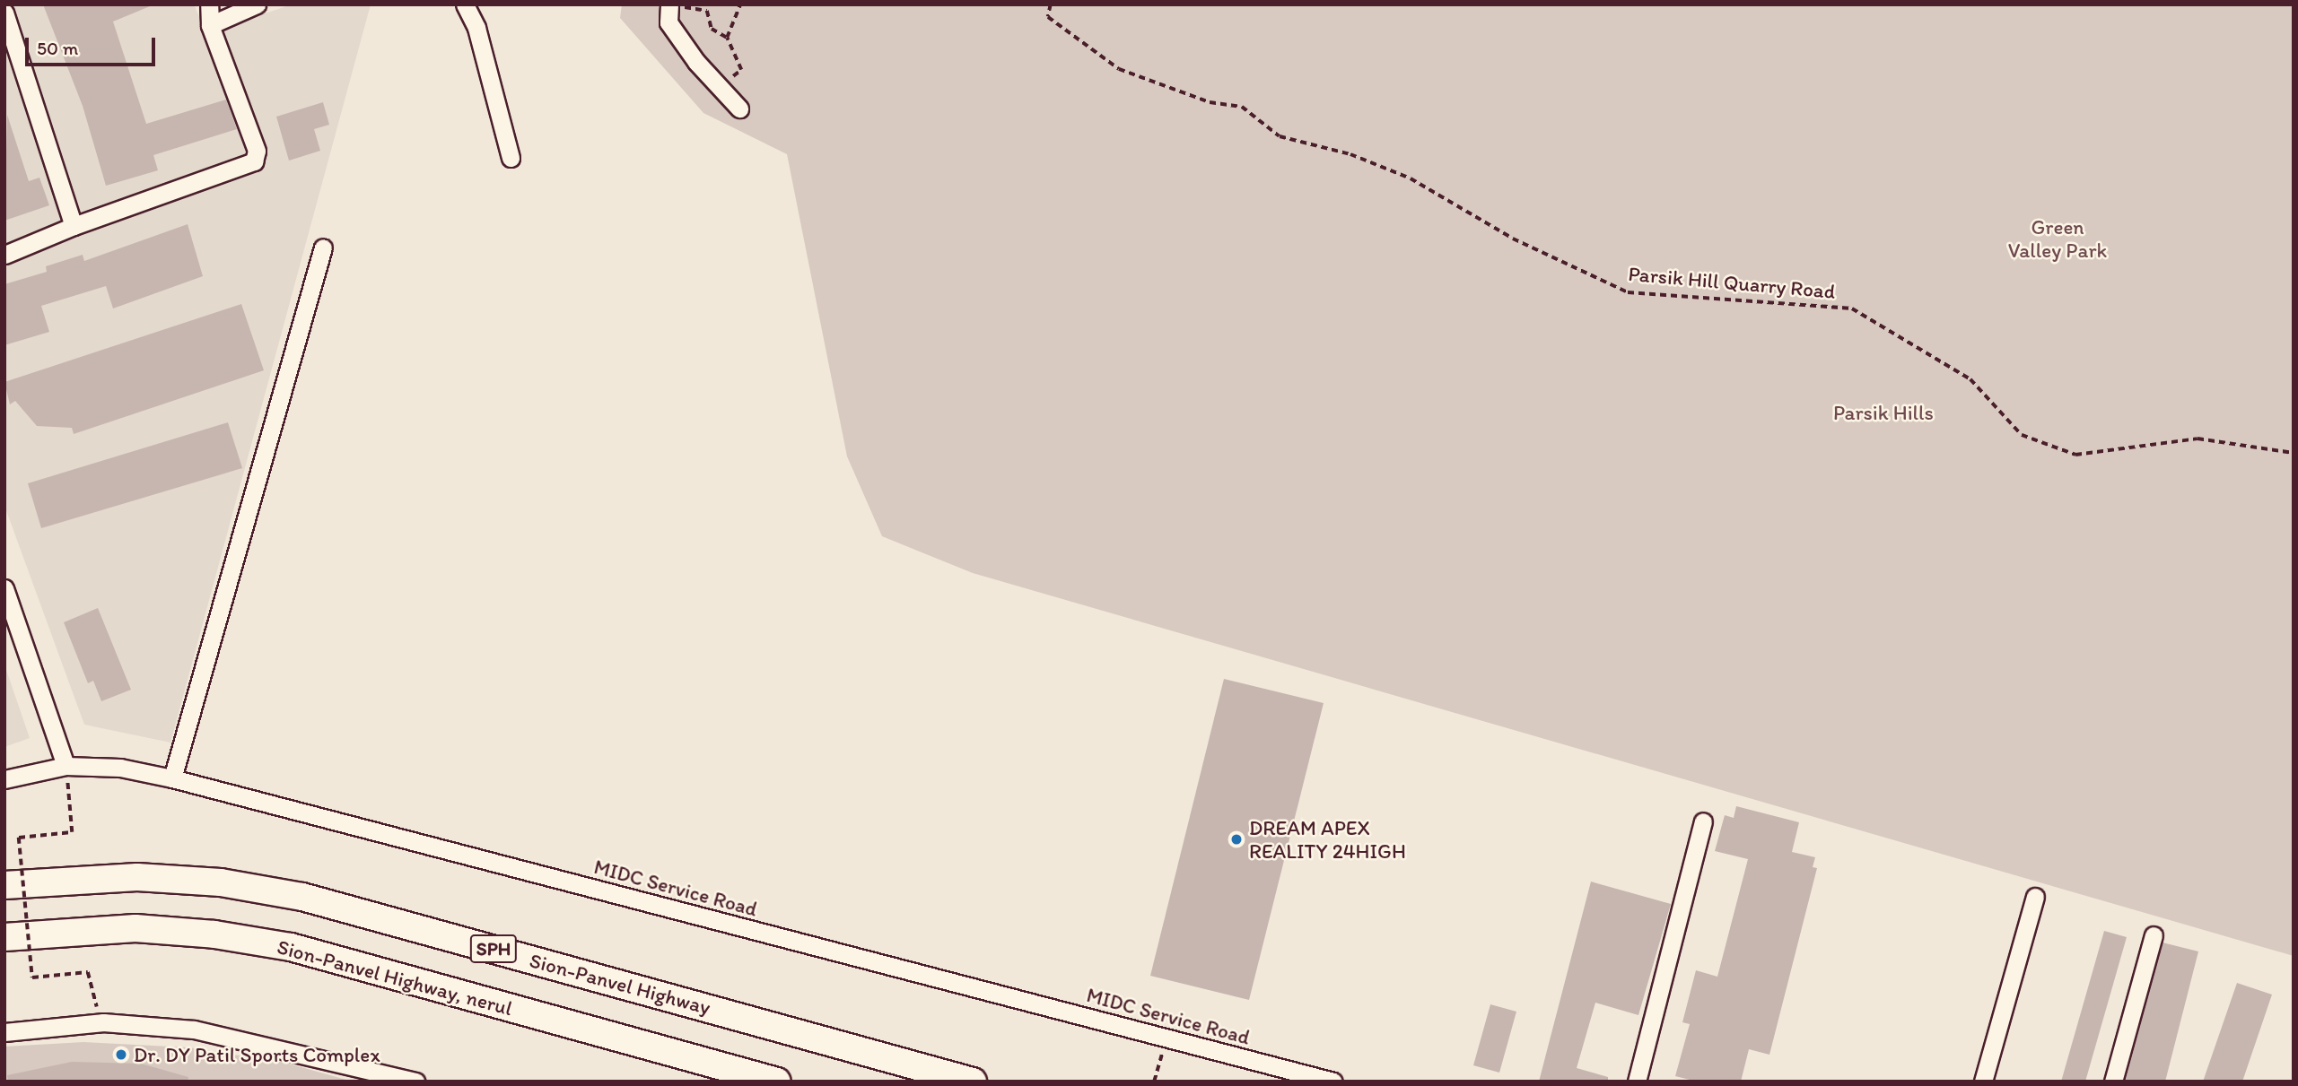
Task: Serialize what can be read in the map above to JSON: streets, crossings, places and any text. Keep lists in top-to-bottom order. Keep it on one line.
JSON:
{"streets":{"highway":["SPH","Sion-Panvel Highway, nerul","Sion-Panvel Highway"],"street":["MIDC Service Road"],"path":["Parsik Hill Quarry Road"]},"parks":["Green Valley Park","Parsik Hills"],"places":["DREAM APEX REALITY 24HIGH","Dr. DY Patil Sports Complex"],"scale_bar":"50 m"}
